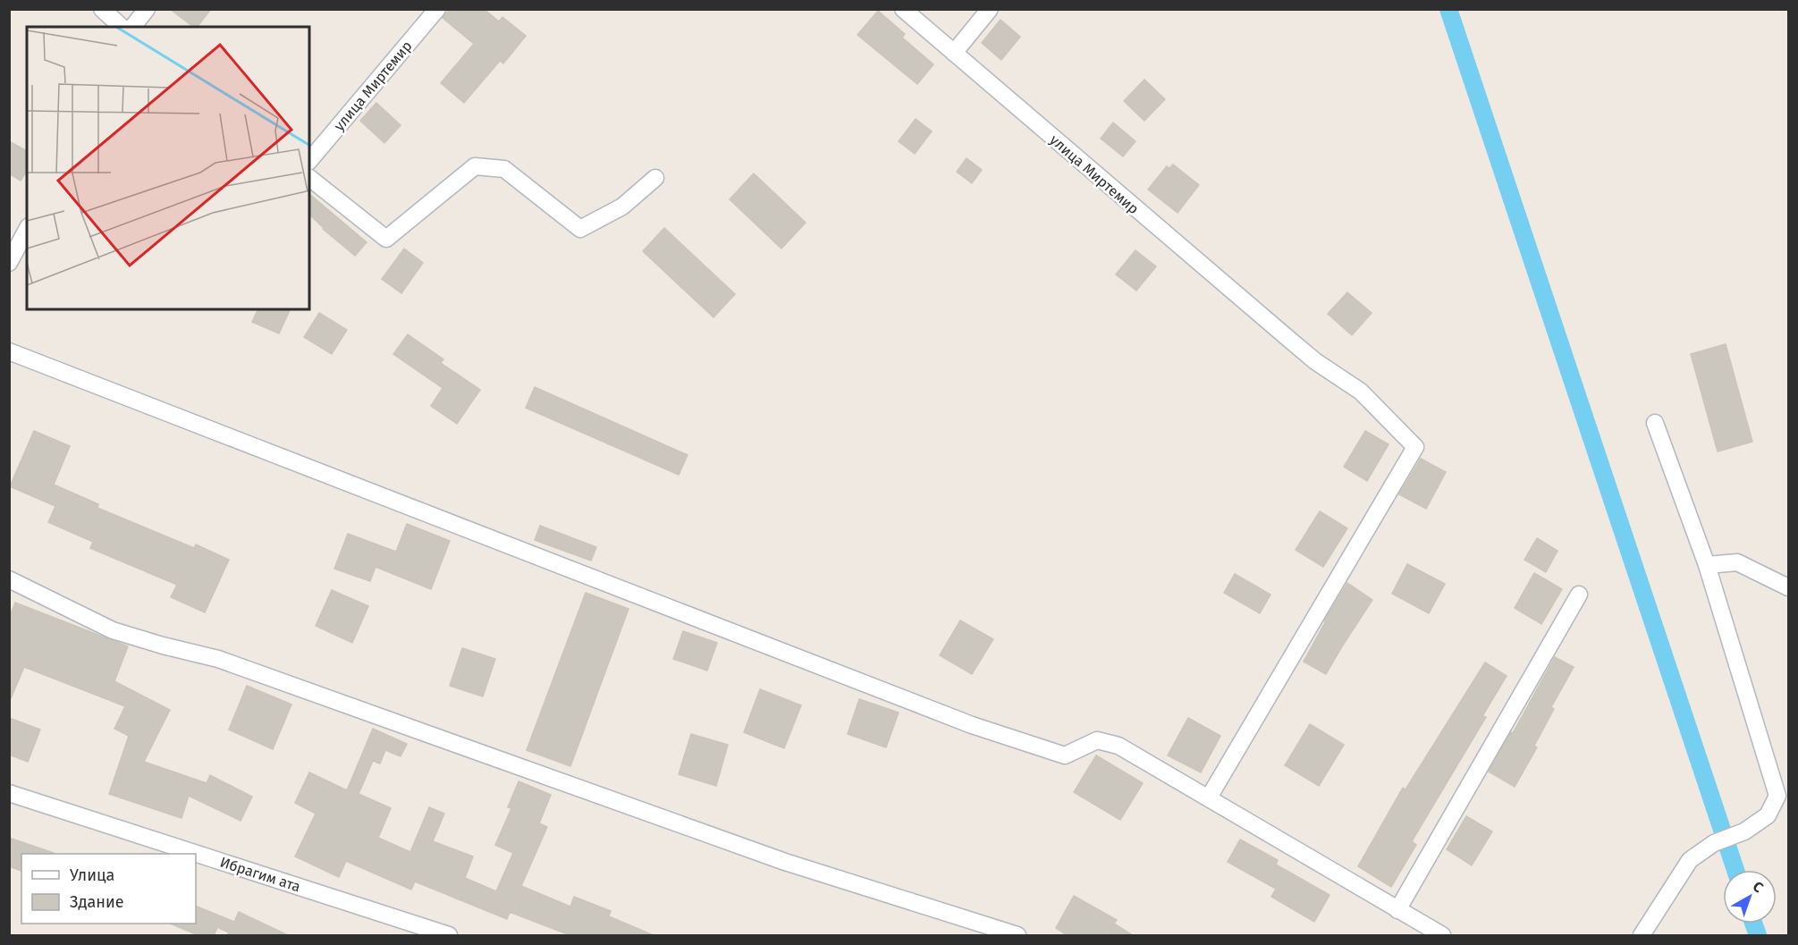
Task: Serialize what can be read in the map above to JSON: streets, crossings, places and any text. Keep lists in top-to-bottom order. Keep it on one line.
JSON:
{"streets":{"street":["улица Миртемир","Ибрагим ата"]},"legend":["Улица","Здание"],"north":"top right"}
